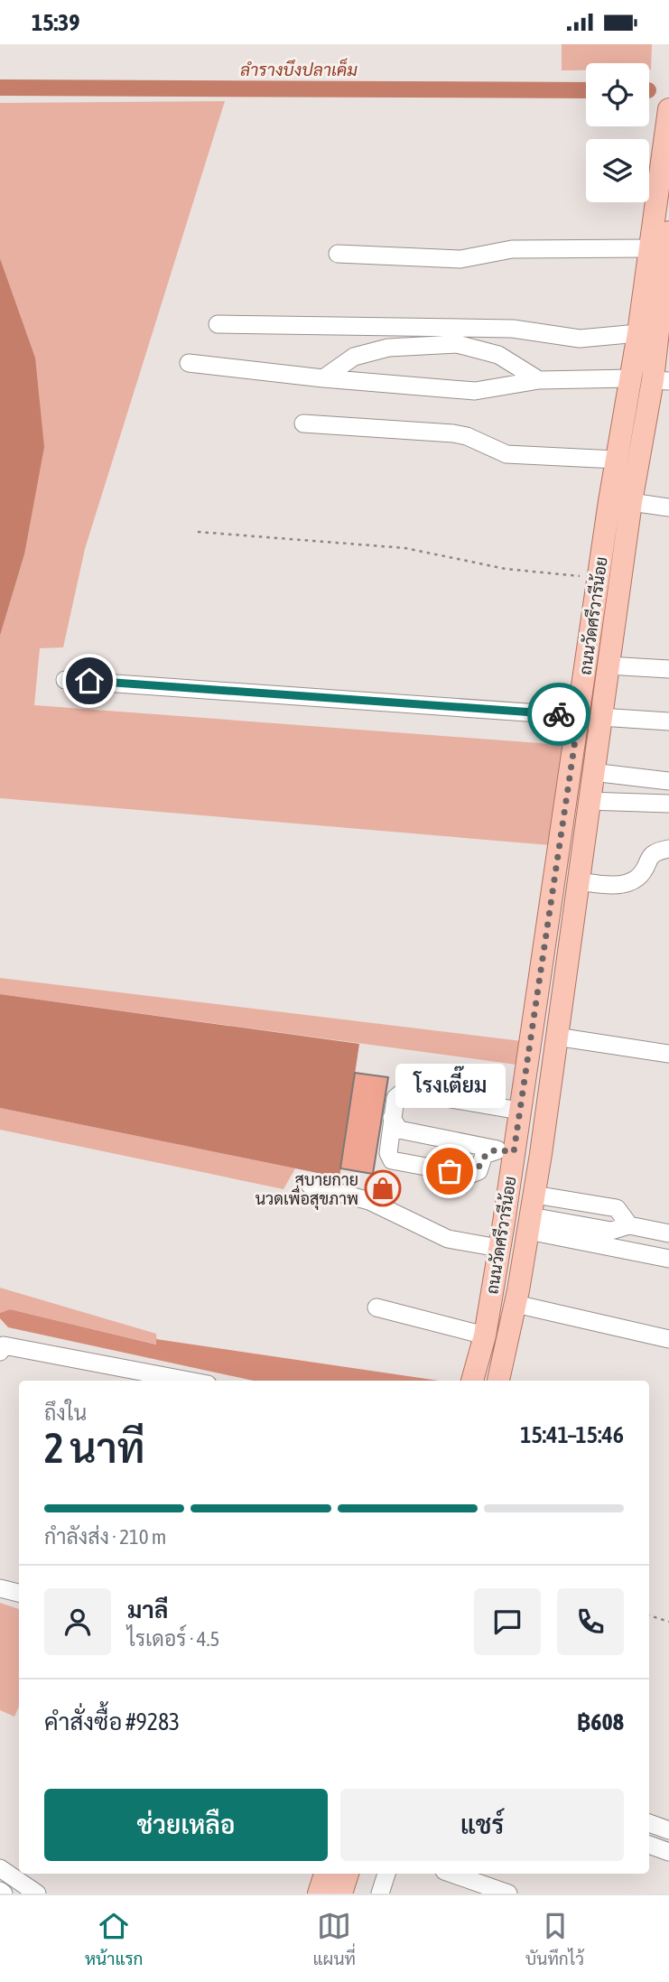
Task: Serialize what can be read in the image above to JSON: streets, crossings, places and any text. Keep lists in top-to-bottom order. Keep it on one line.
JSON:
{"streets":{"main road":["ถนนวัดศรีวารีน้อย"]},"water":["ลำรางบึงปลาเค็ม"],"places":{"other":["โรงเตี๊ยม"],"shop":["สบายกาย นวดเพื่อสุขภาพ"]},"page":{"status":"15:39","bubble":"โรงเตี๊ยม","heading":["2 นาที","ถึงใน","15:41–15:46"],"panel":["มาลี","ไรเดอร์ · 4.5","คำสั่งซื้อ #9283","฿608"],"bar":"กำลังส่ง · 210 m","buttons":["ช่วยเหลือ","แชร์"],"tabs":["หน้าแรก","แผนที่","บันทึกไว้"]}}
